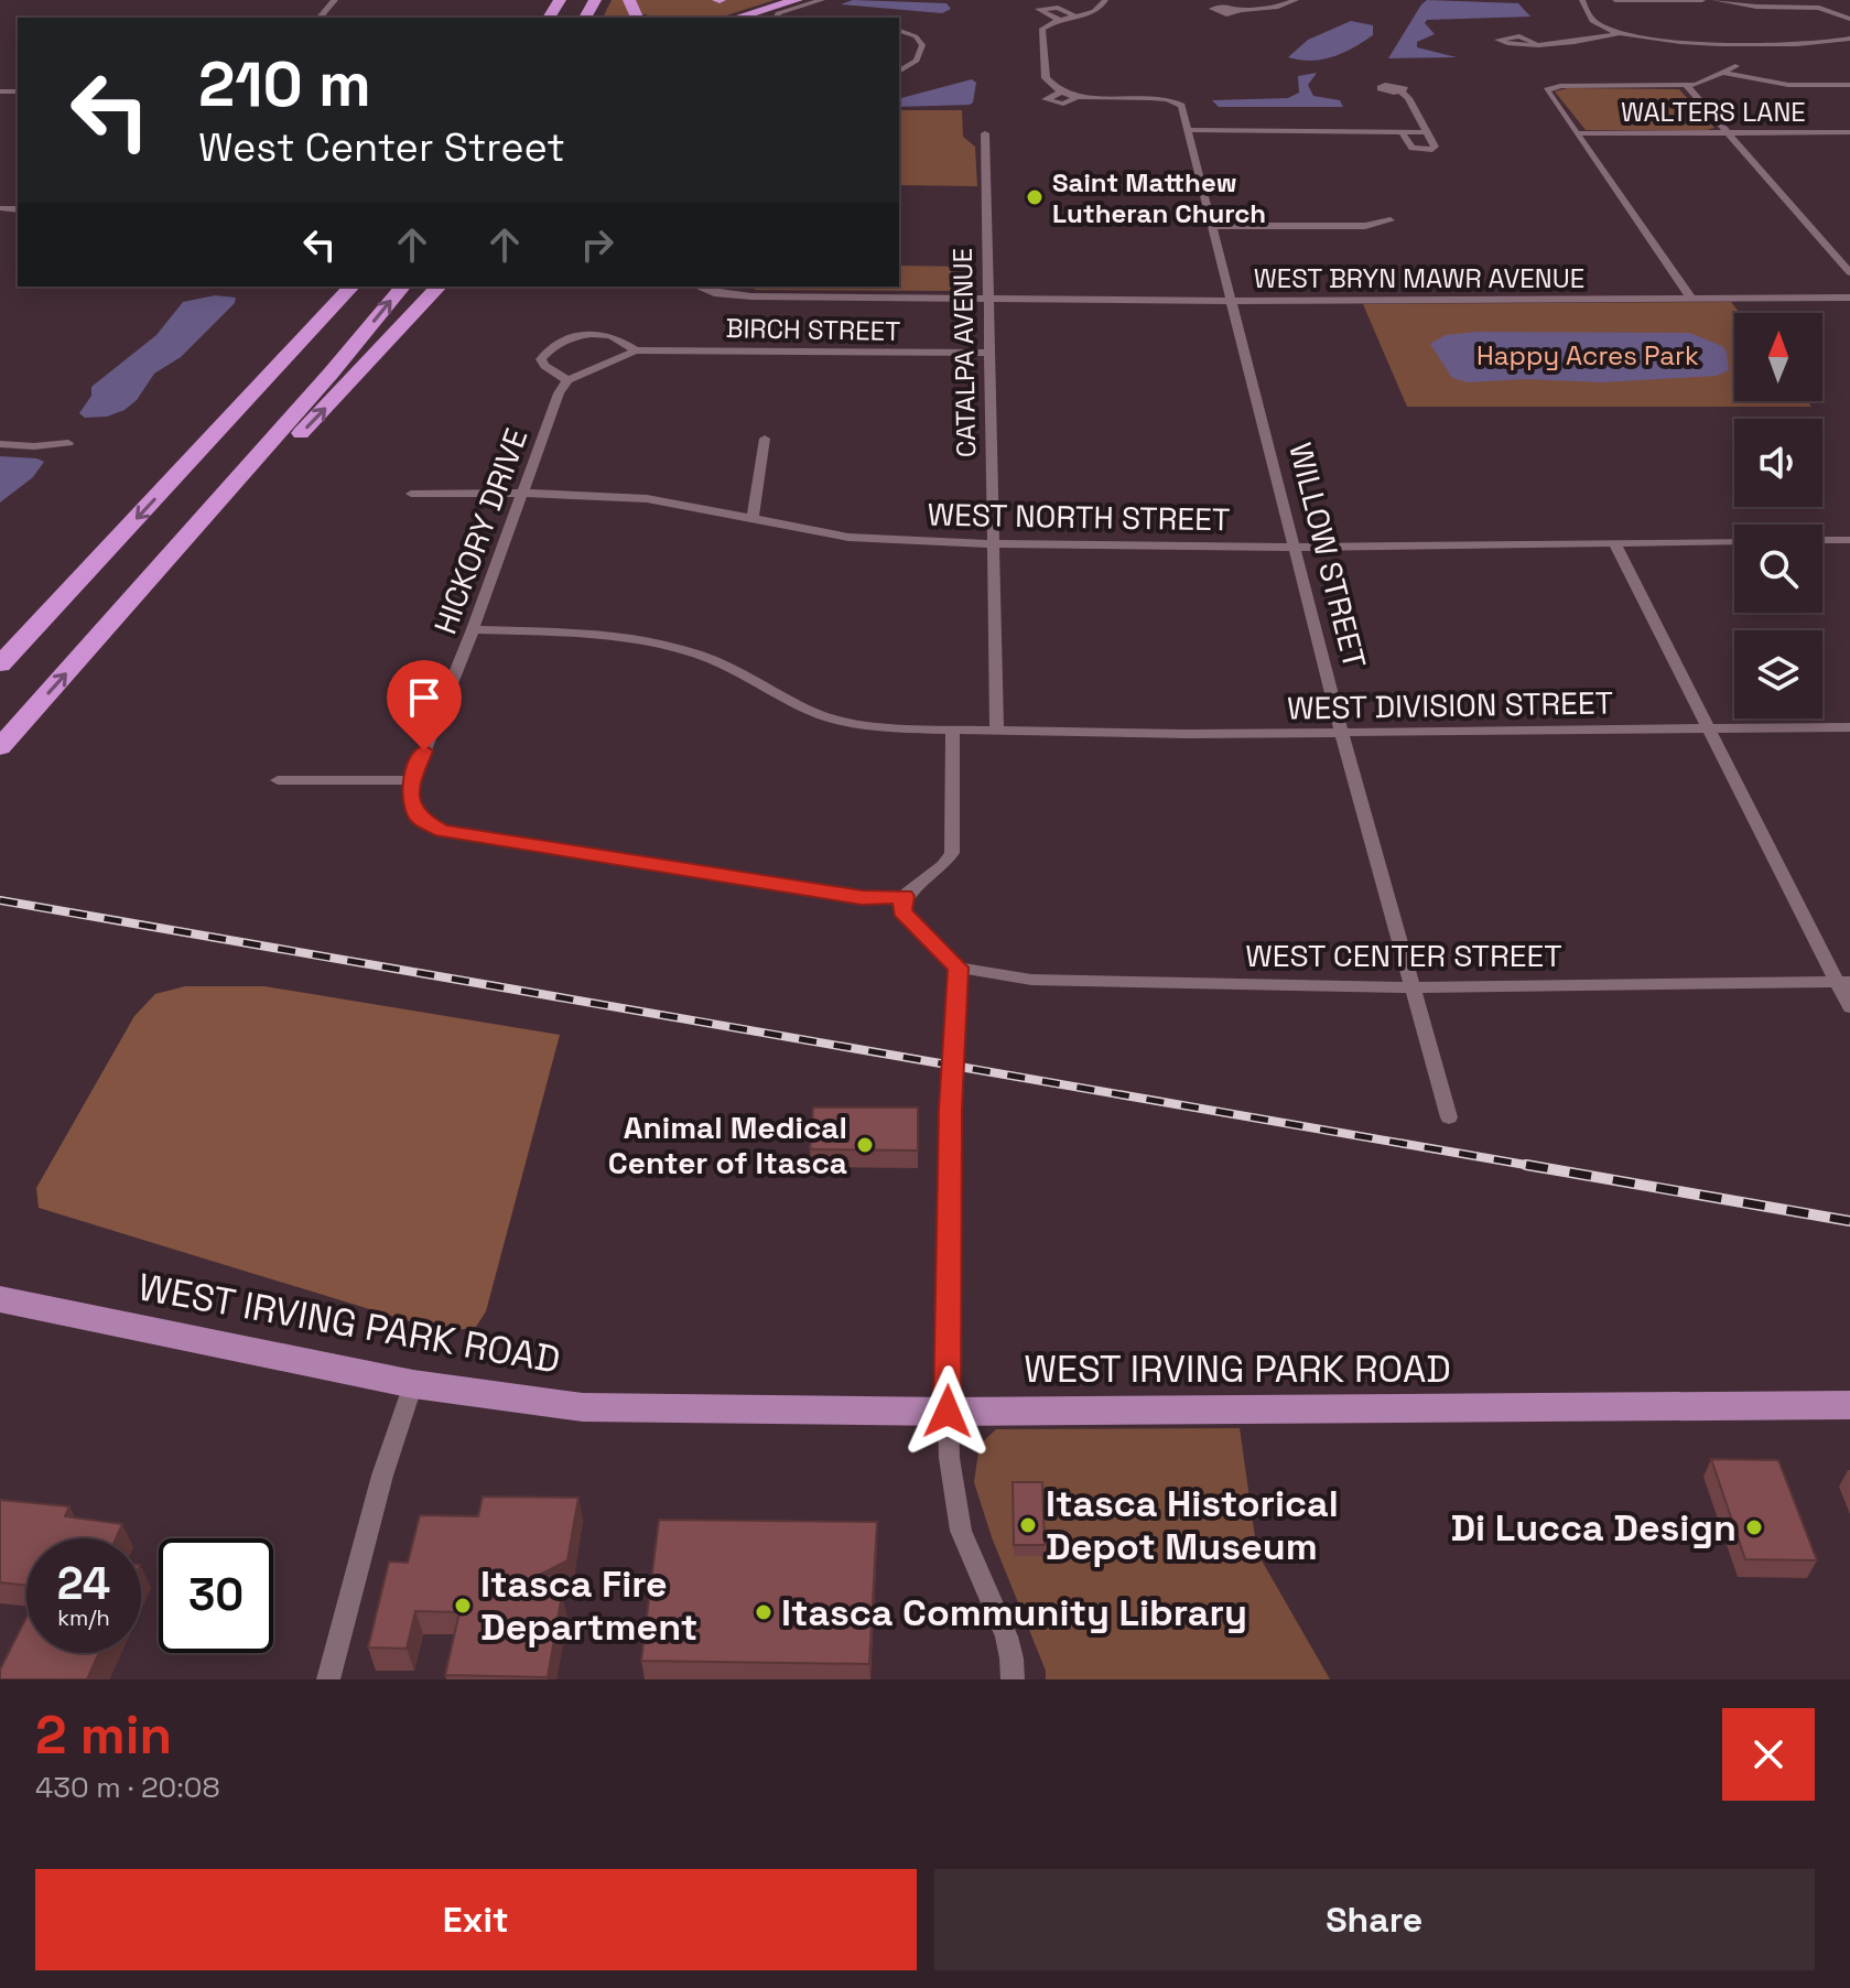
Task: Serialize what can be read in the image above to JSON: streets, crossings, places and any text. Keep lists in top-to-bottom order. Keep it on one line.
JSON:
{"streets":{"main road":["WEST IRVING PARK ROAD"],"street":["WALTERS LANE","WEST BRYN MAWR AVENUE","BIRCH STREET","CATALPA AVENUE","WEST NORTH STREET","HICKORY DRIVE","WILLOW STREET","WEST DIVISION STREET","WEST CENTER STREET"]},"crossings":[["WEST BRYN MAWR AVENUE","CATALPA AVENUE"],["WEST BRYN MAWR AVENUE","WILLOW STREET"],["BIRCH STREET","CATALPA AVENUE"],["BIRCH STREET","HICKORY DRIVE"],["CATALPA AVENUE","WEST NORTH STREET"],["CATALPA AVENUE","WEST DIVISION STREET"],["WEST NORTH STREET","HICKORY DRIVE"],["WEST NORTH STREET","WILLOW STREET"],["WILLOW STREET","WEST DIVISION STREET"],["WILLOW STREET","WEST CENTER STREET"]],"parks":["Happy Acres Park"],"places":["Saint Matthew Lutheran Church","Animal Medical Center of Itasca","Itasca Historical Depot Museum","Di Lucca Design","Itasca Fire Department","Itasca Community Library"],"north":"top","page":{"turn":["210 m","West Center Street"],"speed":"24 km/h","limit":"30","heading":["2 min","430 m · 20:08"],"buttons":["Exit","Share"]}}
